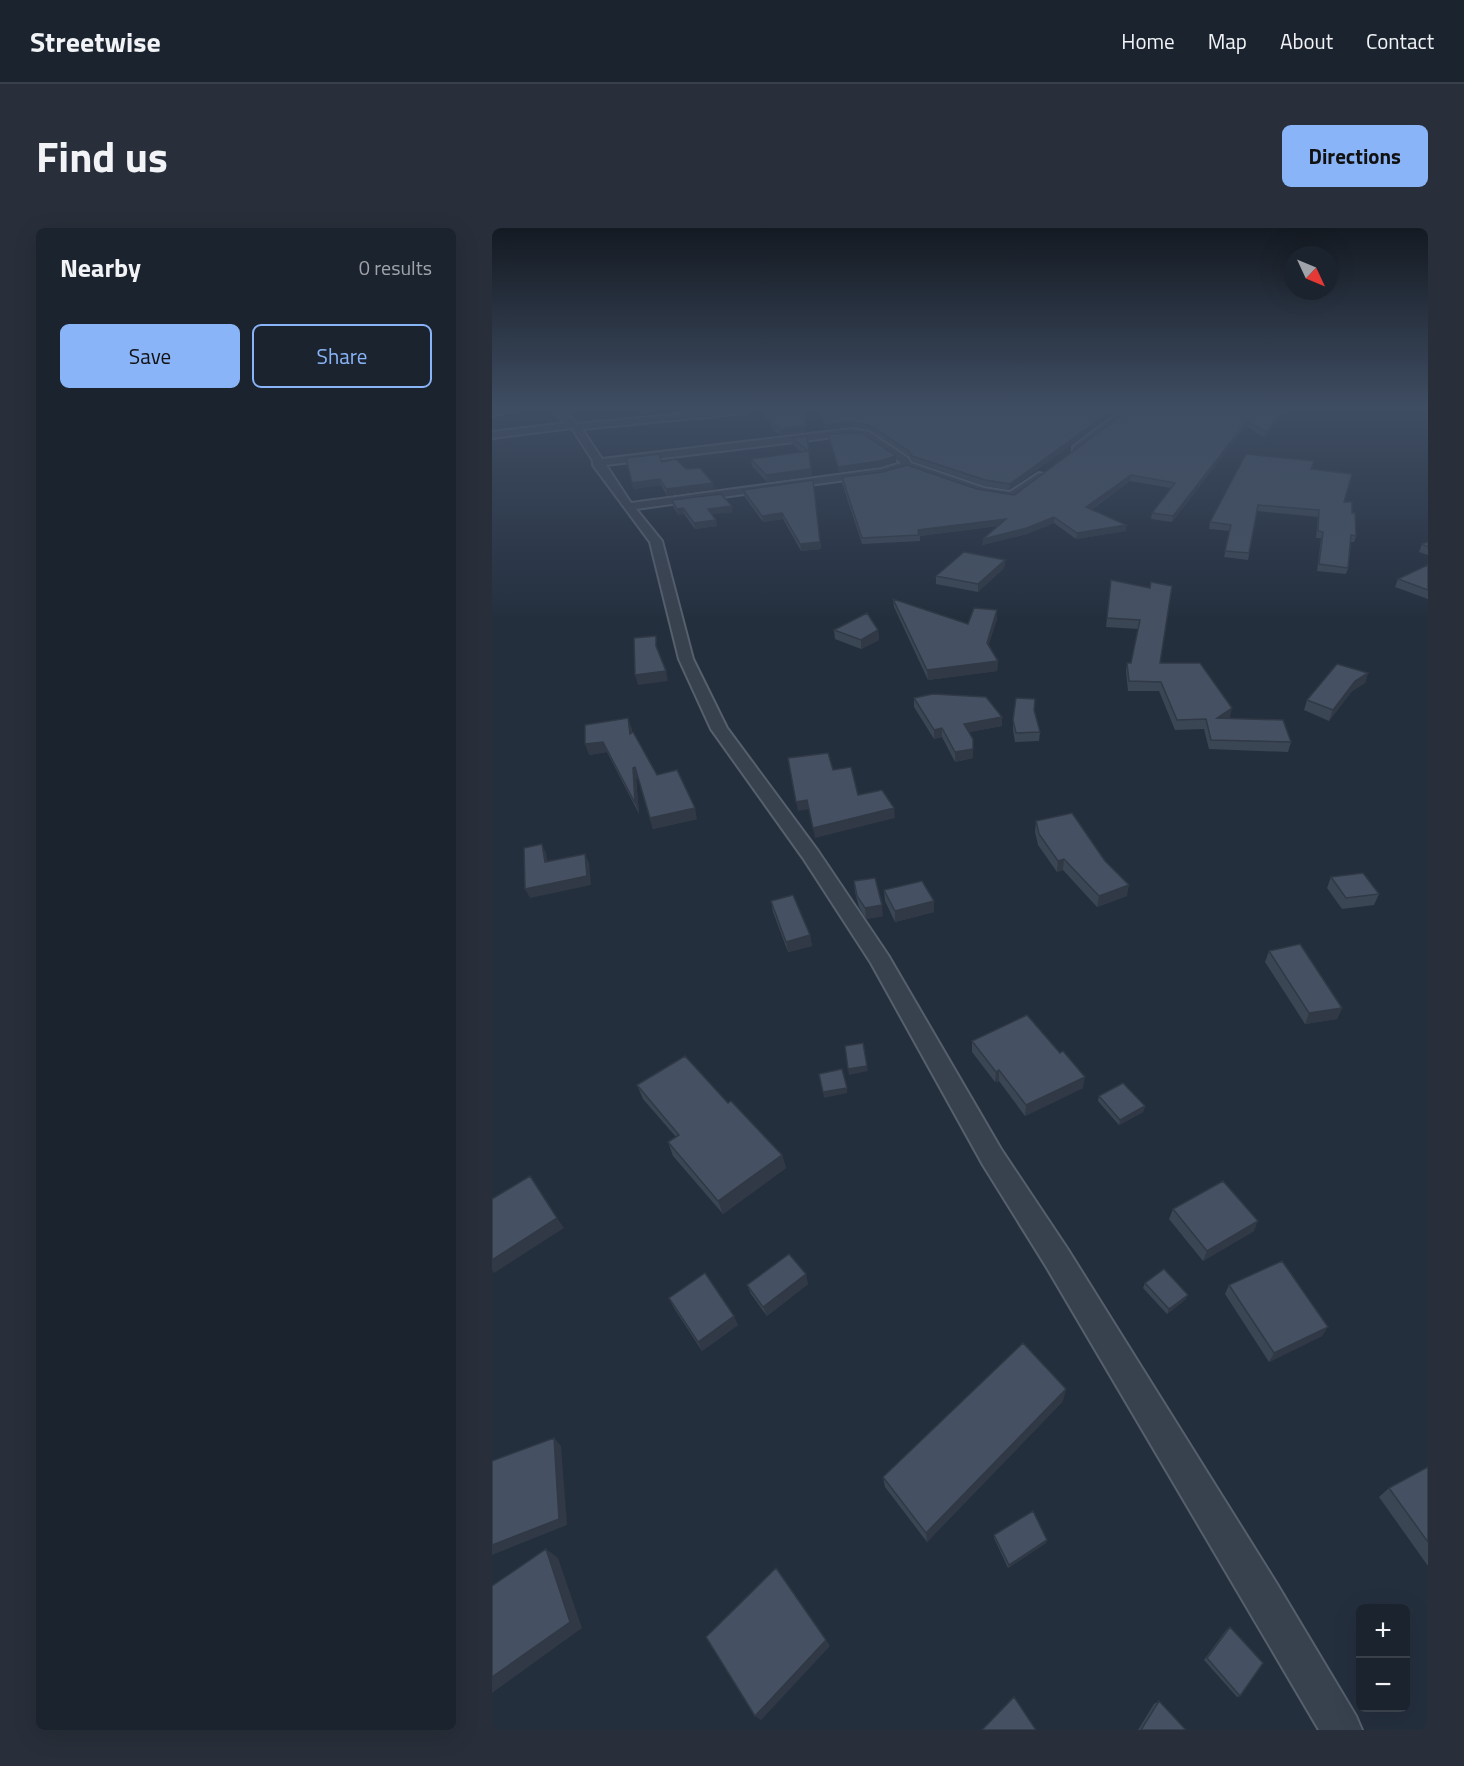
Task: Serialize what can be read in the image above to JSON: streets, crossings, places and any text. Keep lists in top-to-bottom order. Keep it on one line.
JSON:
{"north":"bottom right","page":{"header":"Streetwise","nav":["Home","Map","About","Contact"],"title":"Find us","buttons":["Directions",["Save","Share"]],"heading":["Nearby","0 results"],"map_buttons":["+","−"]}}
